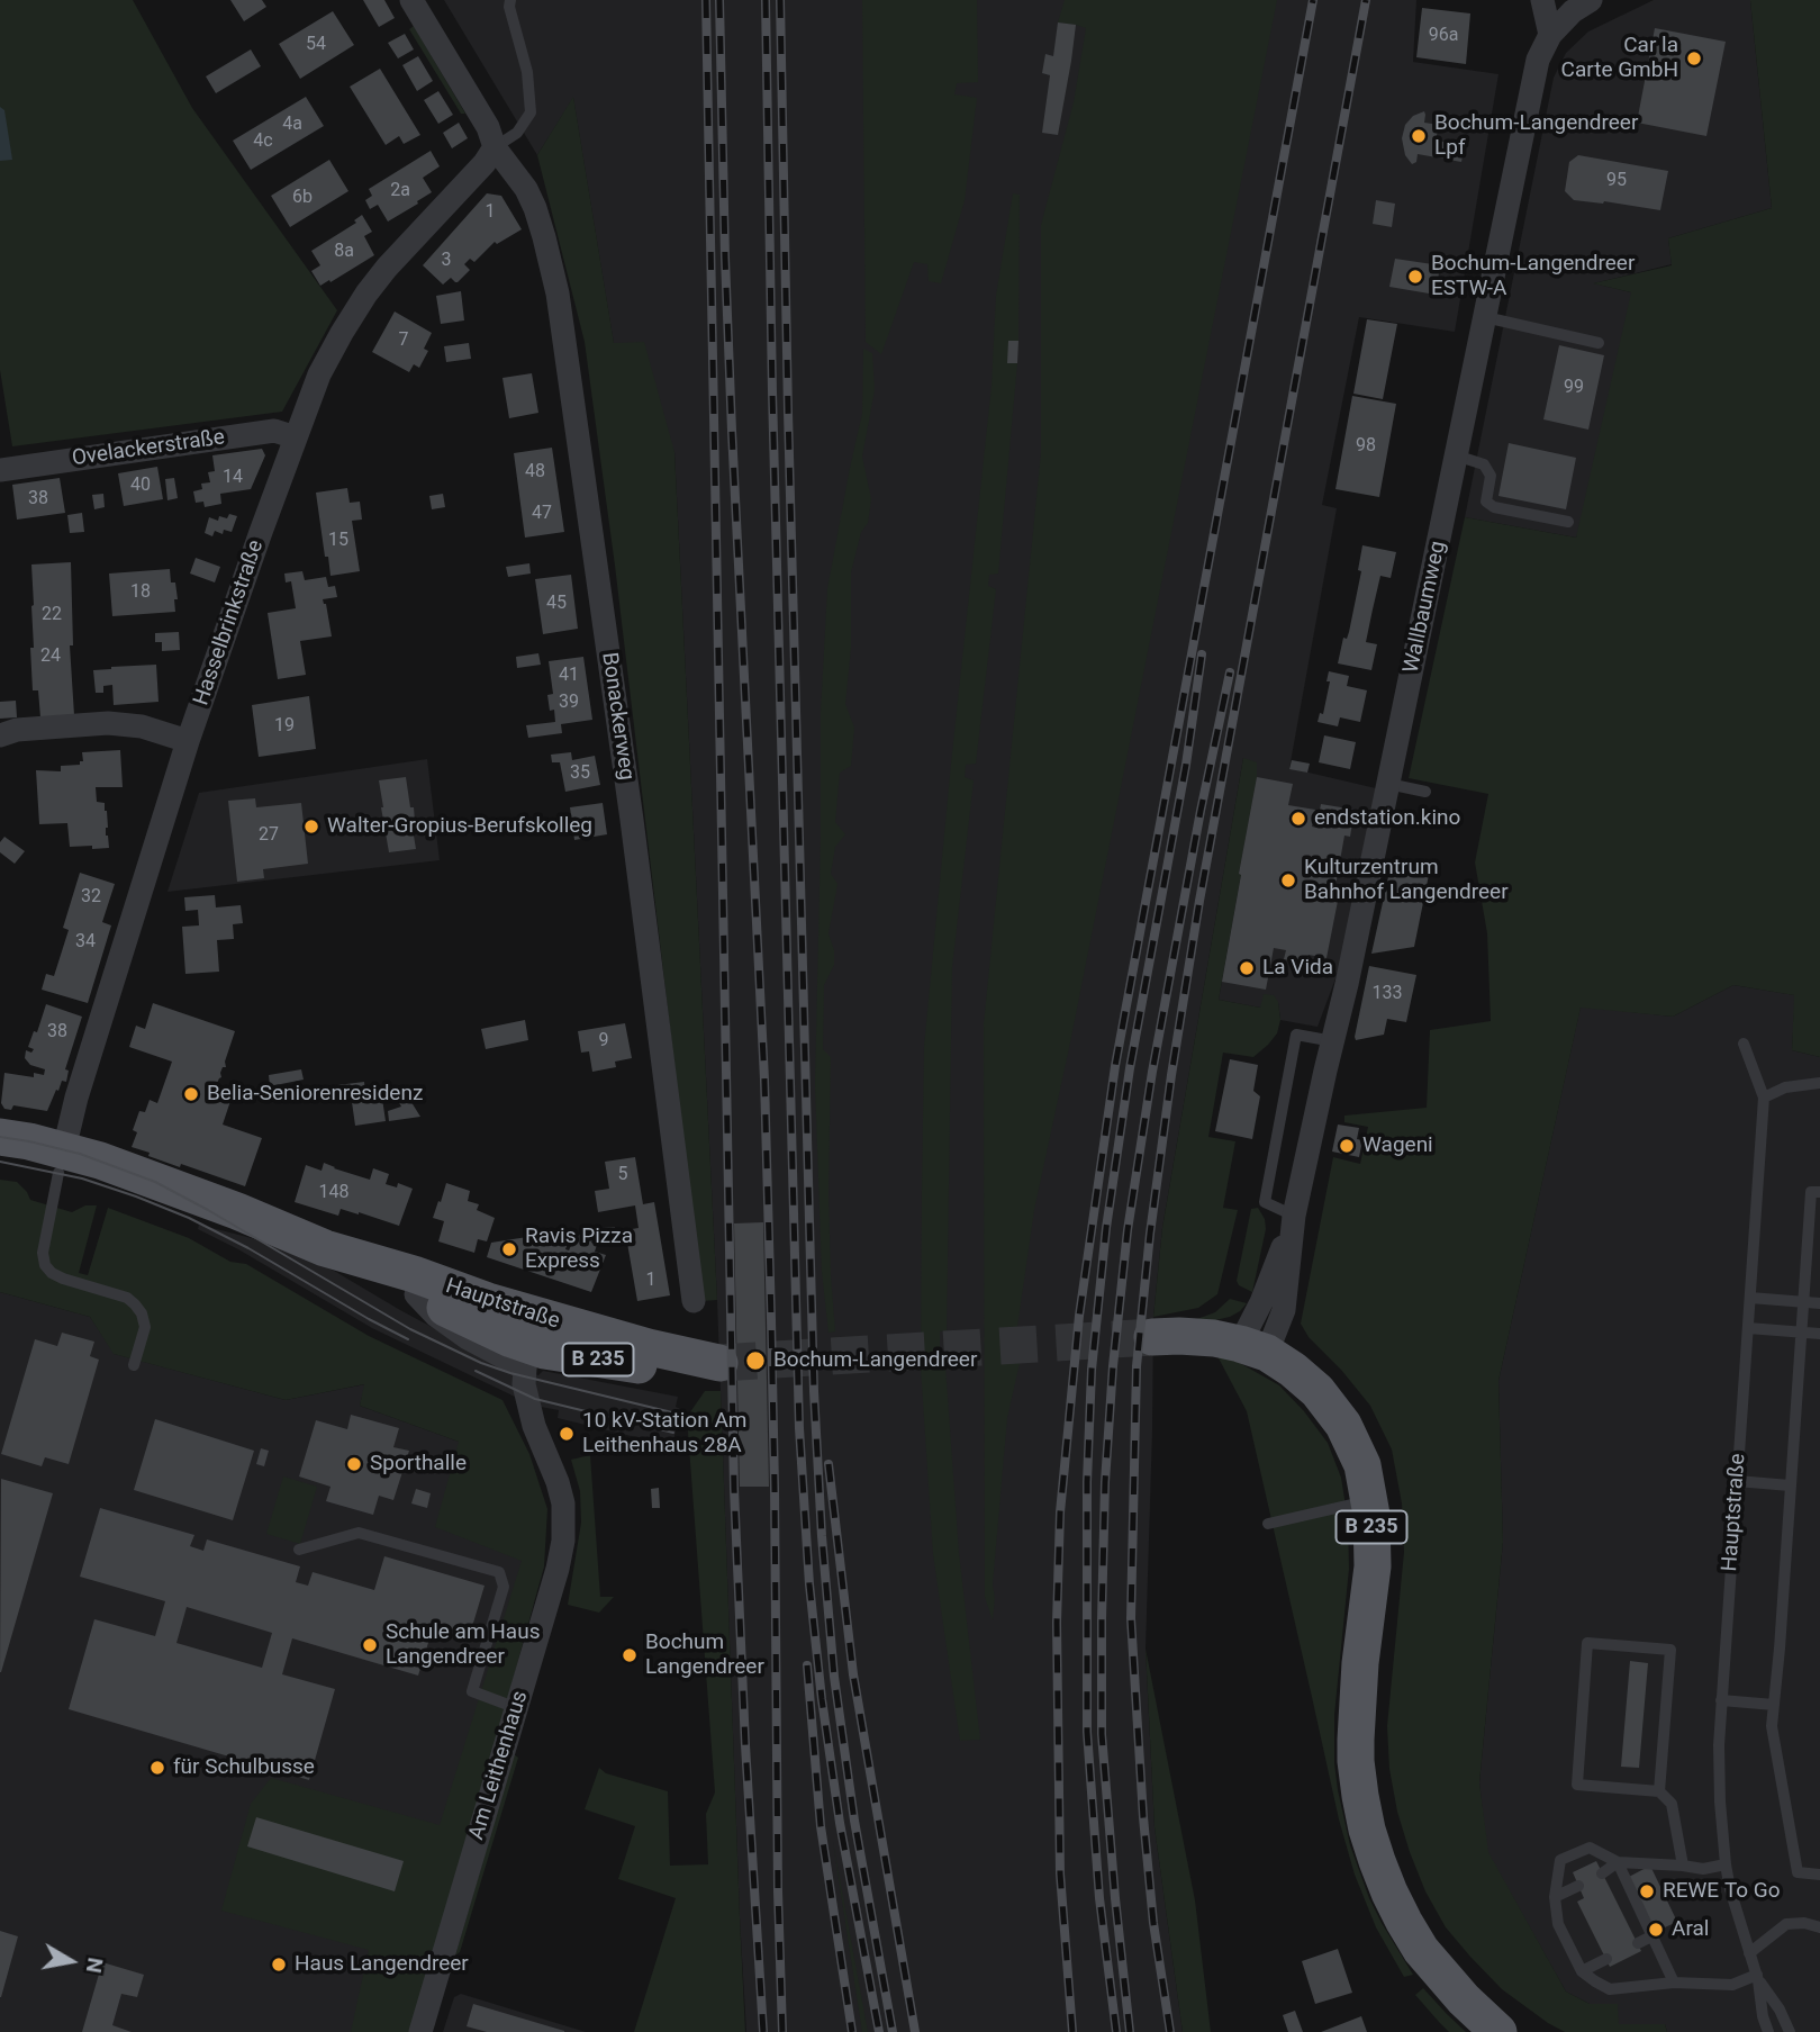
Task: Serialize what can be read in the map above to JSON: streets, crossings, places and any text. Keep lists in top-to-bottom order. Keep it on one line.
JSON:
{"streets":{"main road":["Hauptstraße","B 235"],"street":["Ovelackerstraße","Wallbaumweg","Hasselbrinkstraße","Bonackerweg","Am Leithenhaus"]},"crossings":[["Ovelackerstraße","Hasselbrinkstraße"],["Wallbaumweg","B 235"],["Hasselbrinkstraße","Bonackerweg"],["Hasselbrinkstraße","Hauptstraße"],["Hauptstraße","Am Leithenhaus"]],"places":["Car la Carte GmbH","Bochum-Langendreer Lpf","Bochum-Langendreer ESTW-A","endstation.kino","Walter-Gropius-Berufskolleg","Kulturzentrum Bahnhof Langendreer","La Vida","Belia-Seniorenresidenz","Wageni","Ravis Pizza Express","Bochum-Langendreer","10 kV-Station Am Leithenhaus 28A","Sporthalle","Schule am Haus Langendreer","Bochum Langendreer","für Schulbusse","REWE To Go","Aral","Haus Langendreer"],"house_numbers":["96a","54","4a","4c","95","2a","6b","1","8a","3","7","99","98","48","14","40","38","47","15","18","45","22","24","41","39","19","35","27","32","34","133","38","9","5","148","1"],"north":"right"}
